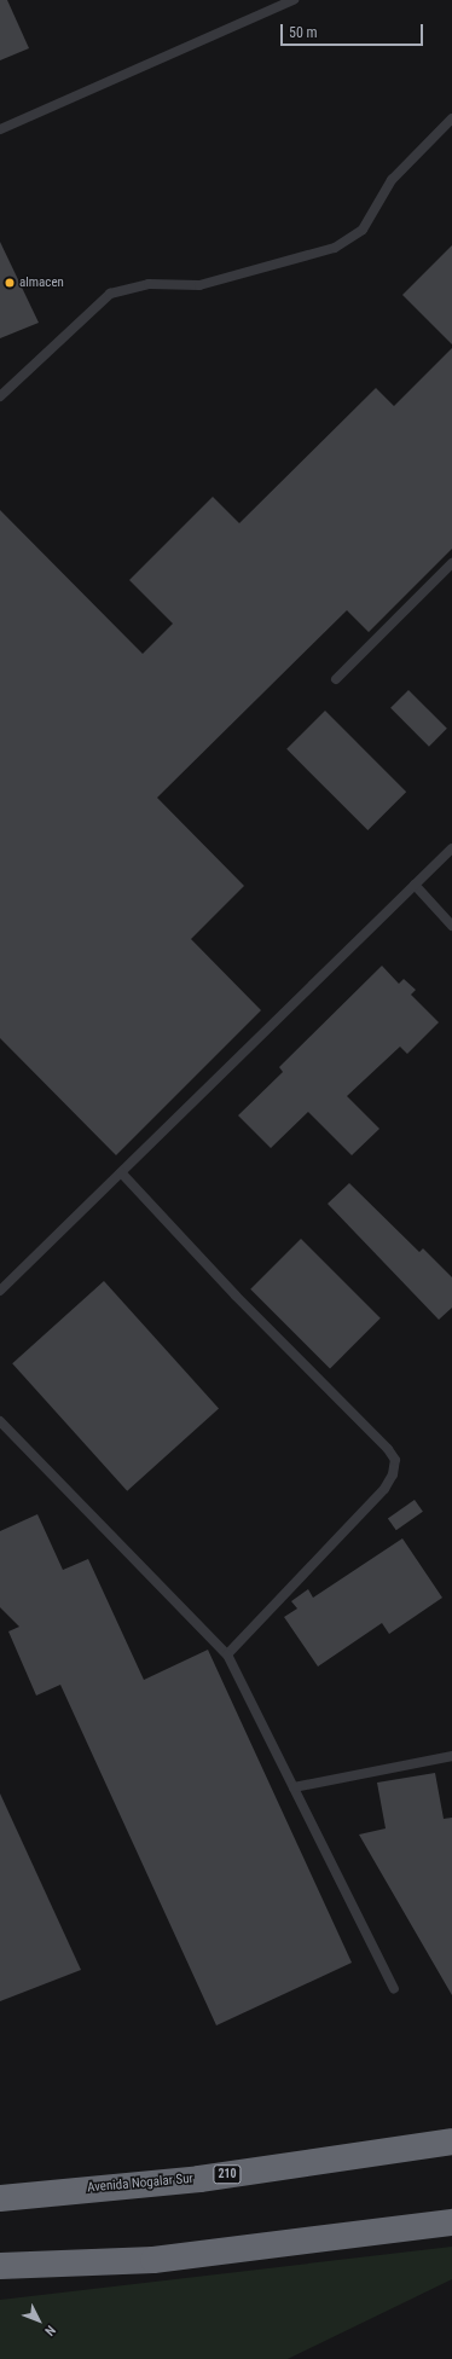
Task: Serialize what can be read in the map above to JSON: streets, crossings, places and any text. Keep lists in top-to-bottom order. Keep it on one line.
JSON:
{"streets":{"highway":["210","Avenida Nogalar Sur"]},"places":["almacen"],"scale_bar":"50 m","north":"bottom right"}
